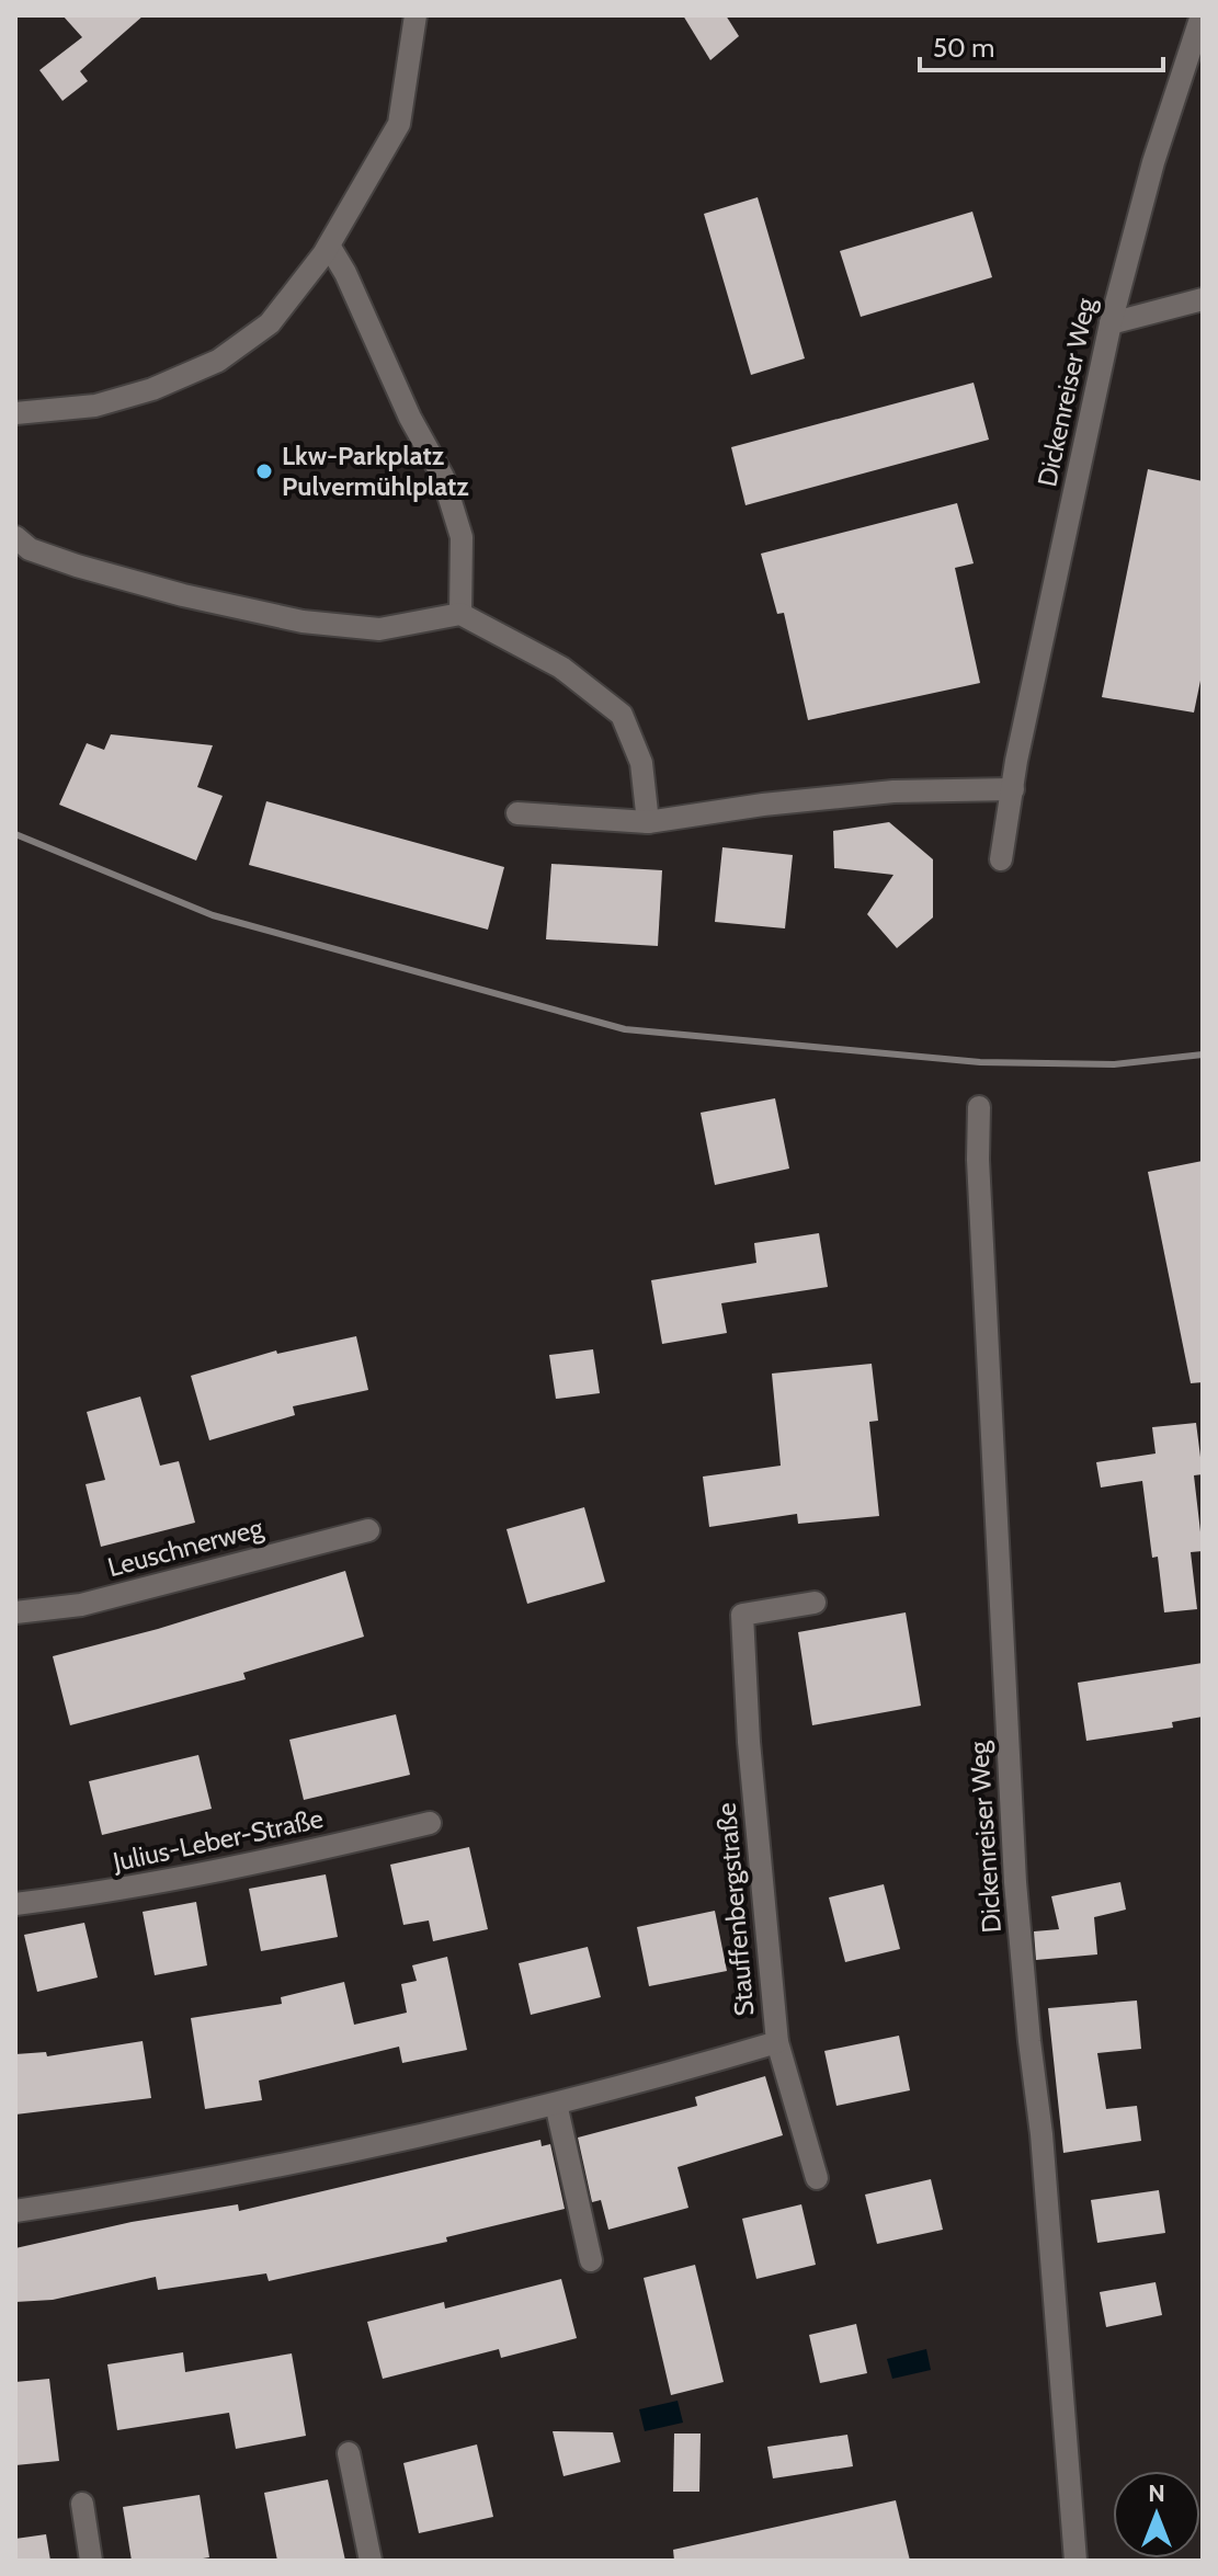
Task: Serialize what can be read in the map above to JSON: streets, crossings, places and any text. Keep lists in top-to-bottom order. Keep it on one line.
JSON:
{"streets":{"street":["Dickenreiser Weg","Leuschnerweg","Julius-Leber-Straße","Stauffenbergstraße"]},"places":["Lkw-Parkplatz Pulvermühlplatz"],"scale_bar":"50 m","north":"top"}
